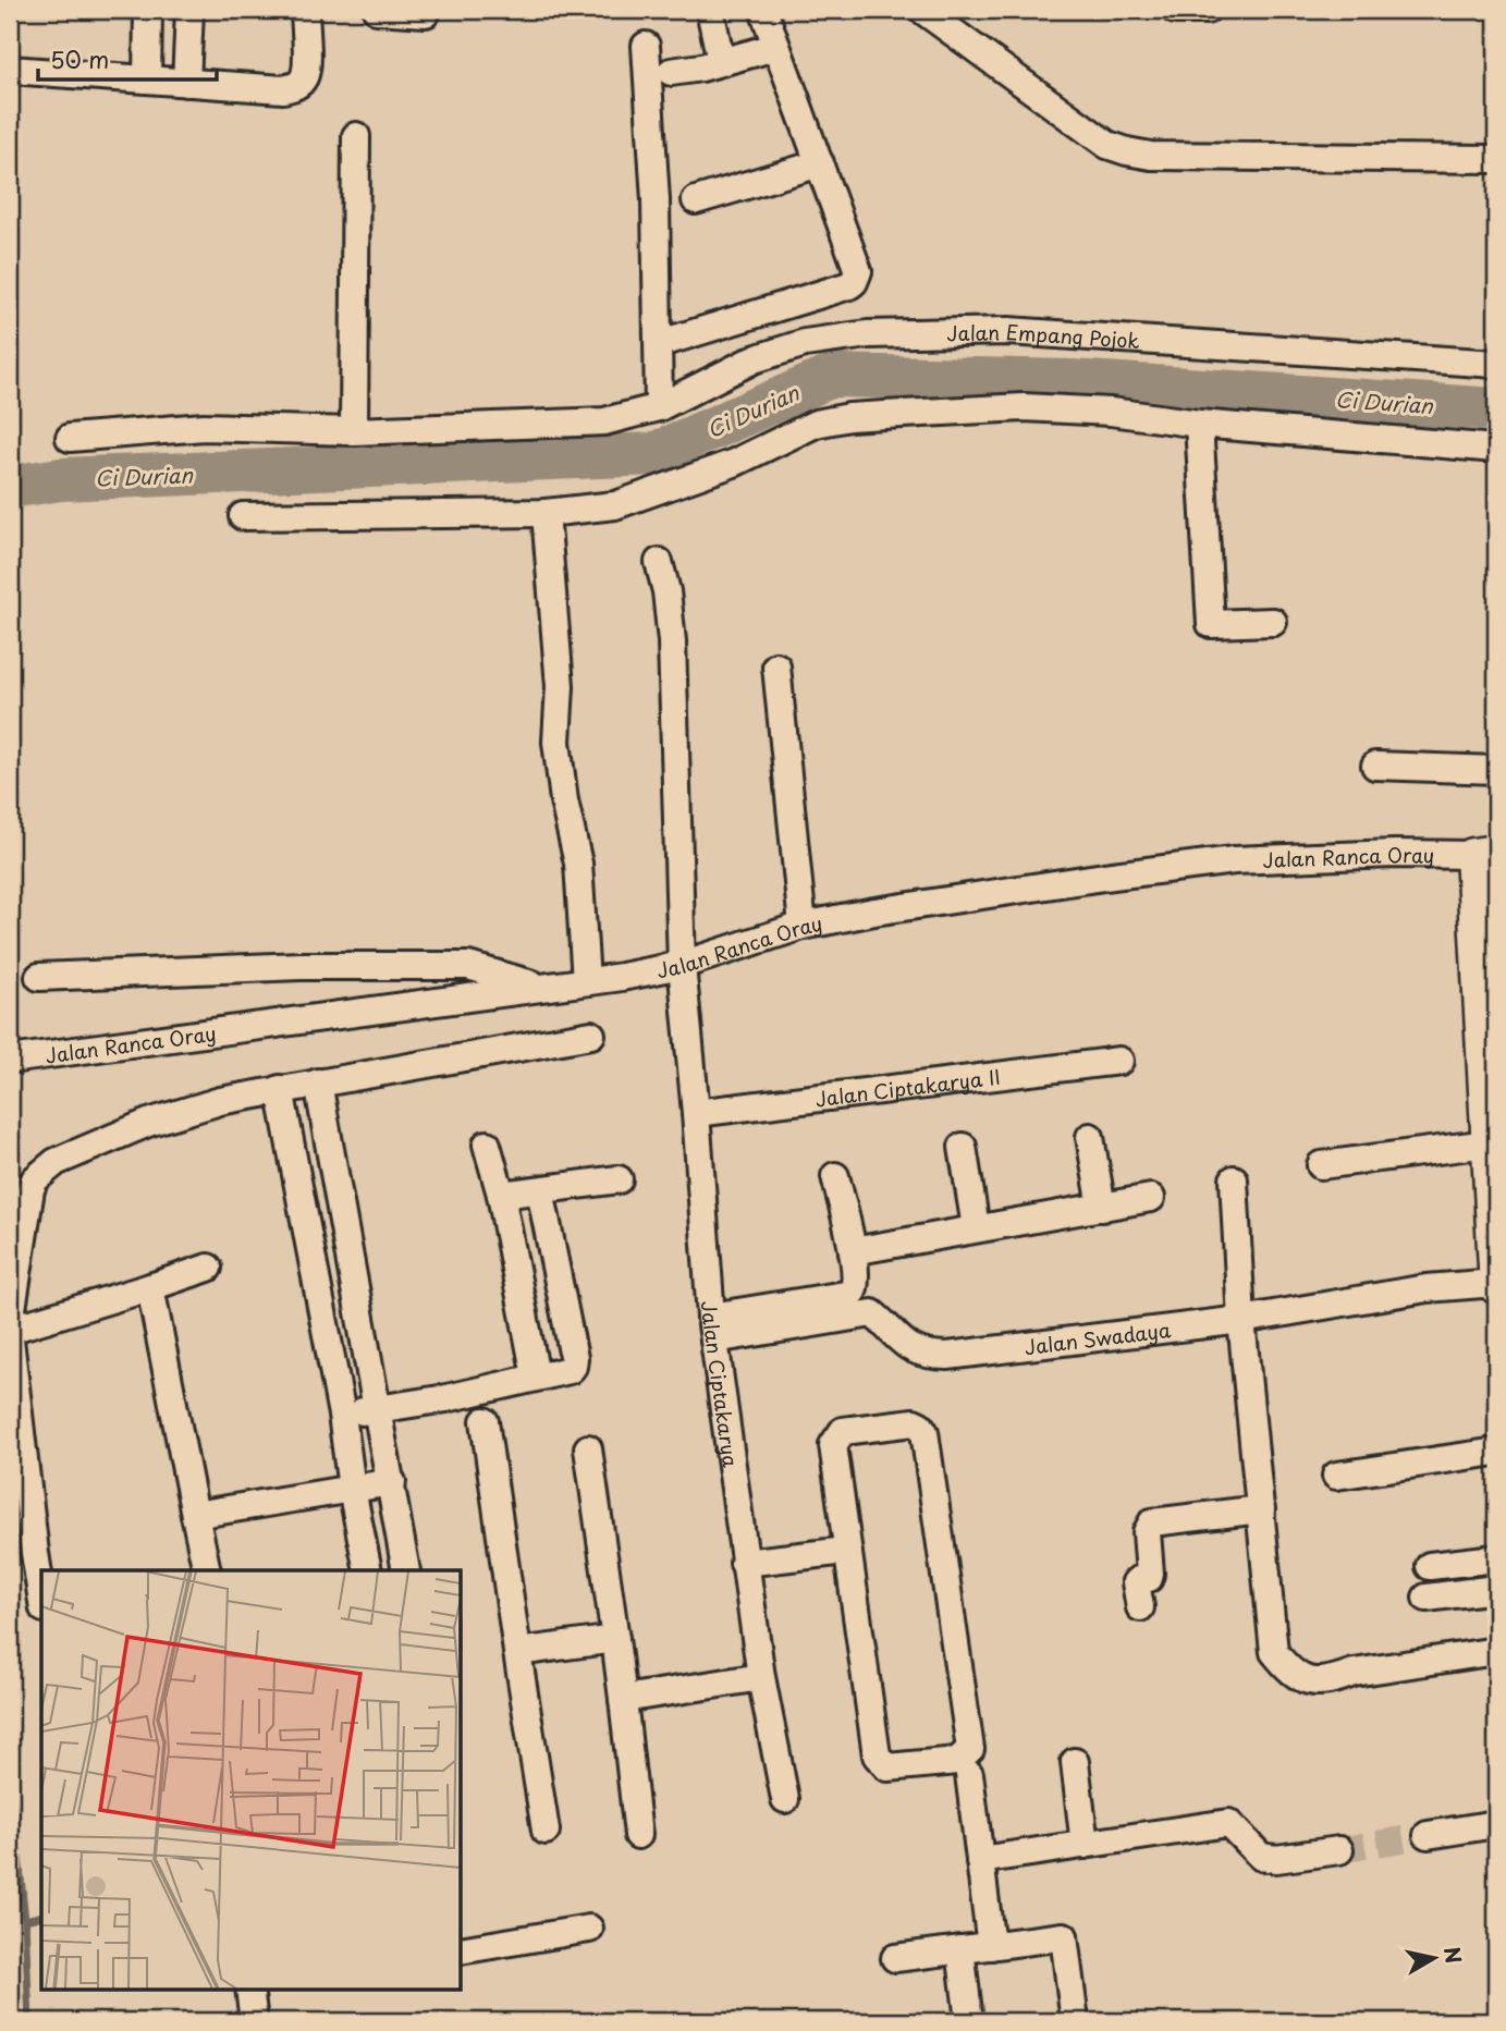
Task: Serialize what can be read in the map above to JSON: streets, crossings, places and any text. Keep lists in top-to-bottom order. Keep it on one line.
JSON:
{"streets":{"street":["Jalan Empang Pojok","Jalan Ranca Oray","Jalan Ciptakarya II","Jalan Swadaya","Jalan Ciptakarya"]},"crossings":[["Jalan Ranca Oray","Jalan Ciptakarya"],["Jalan Ciptakarya II","Jalan Ciptakarya"],["Jalan Swadaya","Jalan Ciptakarya"]],"water":["Ci Durian"],"scale_bar":"50 m","north":"right"}
